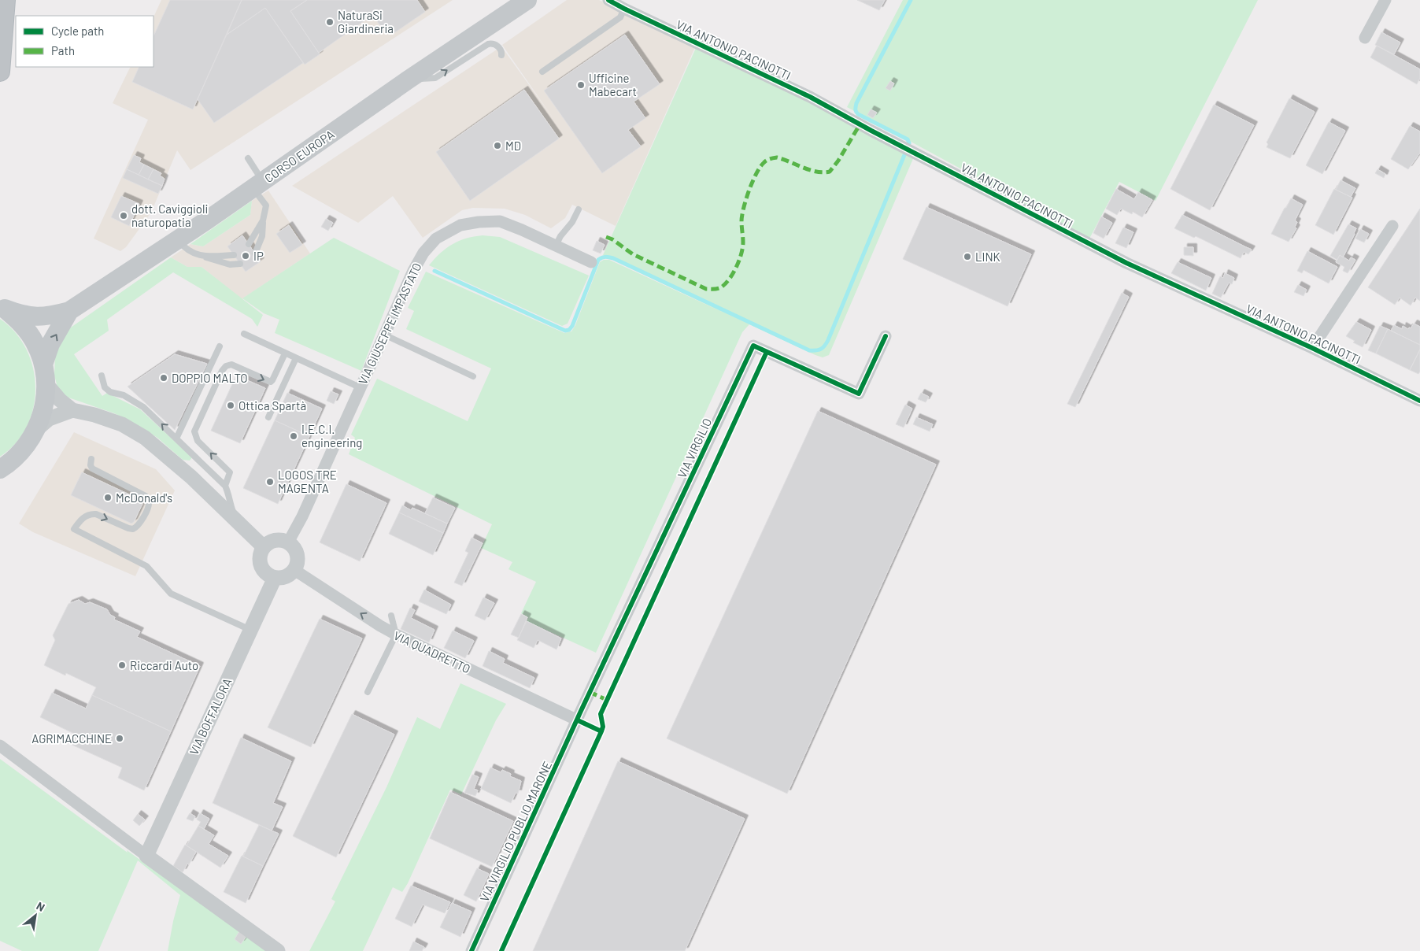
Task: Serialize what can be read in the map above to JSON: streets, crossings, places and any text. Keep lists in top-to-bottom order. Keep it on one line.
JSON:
{"streets":{"main road":["CORSO EUROPA"],"street":["VIA ANTONIO PACINOTTI","VIA GIUSEPPE IMPASTATO","VIA VIRGILIO","VIA QUADRETTO","VIA BOFFALORA","VIA VIRGILIO PUBLIO MARONE"]},"crossings":[["VIA GIUSEPPE IMPASTATO","VIA QUADRETTO"],["VIA GIUSEPPE IMPASTATO","VIA BOFFALORA"],["VIA VIRGILIO","VIA QUADRETTO"],["VIA VIRGILIO","VIA VIRGILIO PUBLIO MARONE"],["VIA QUADRETTO","VIA BOFFALORA"],["VIA QUADRETTO","VIA VIRGILIO PUBLIO MARONE"]],"one_way":["VIA QUADRETTO"],"places":["NaturaSi Giardineria","Ufficine Mabecart","MD","dott. Caviggioli naturopatia","IP","LINK","DOPPIO MALTO","Ottica Spartà","I.E.C.I. engineering","LOGOS TRE MAGENTA","McDonald's","Riccardi Auto","AGRIMACCHINE"],"legend":["Cycle path","Path"],"north":"top right"}
